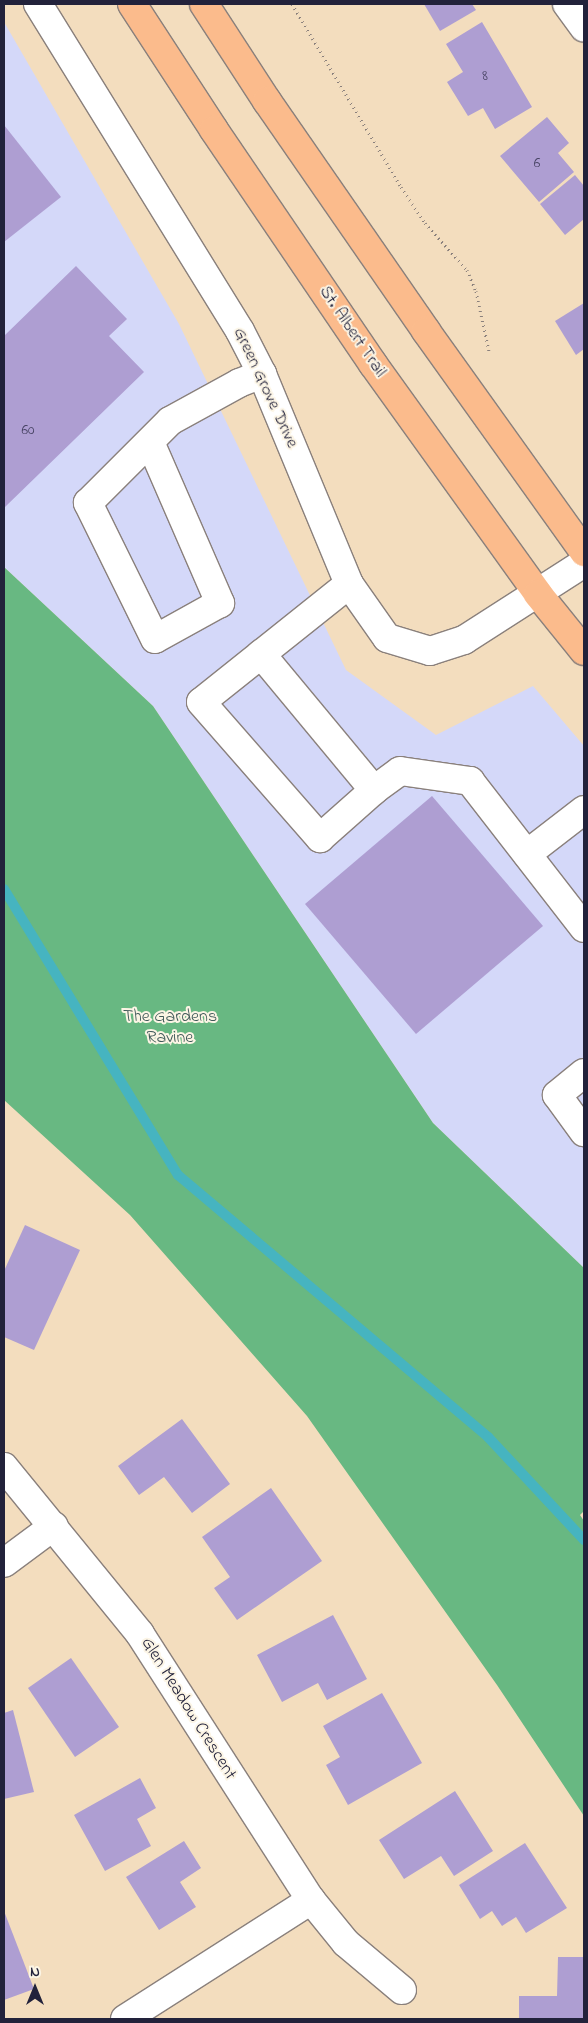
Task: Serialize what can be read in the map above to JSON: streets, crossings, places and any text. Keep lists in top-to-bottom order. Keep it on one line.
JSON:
{"streets":{"main road":["St. Albert Trail"],"street":["Green Grove Drive","Glen Meadow Crescent"]},"crossings":[["St. Albert Trail","Green Grove Drive"]],"parks":["The Gardens Ravine"],"house_numbers":["8","6","60"],"north":"top"}
